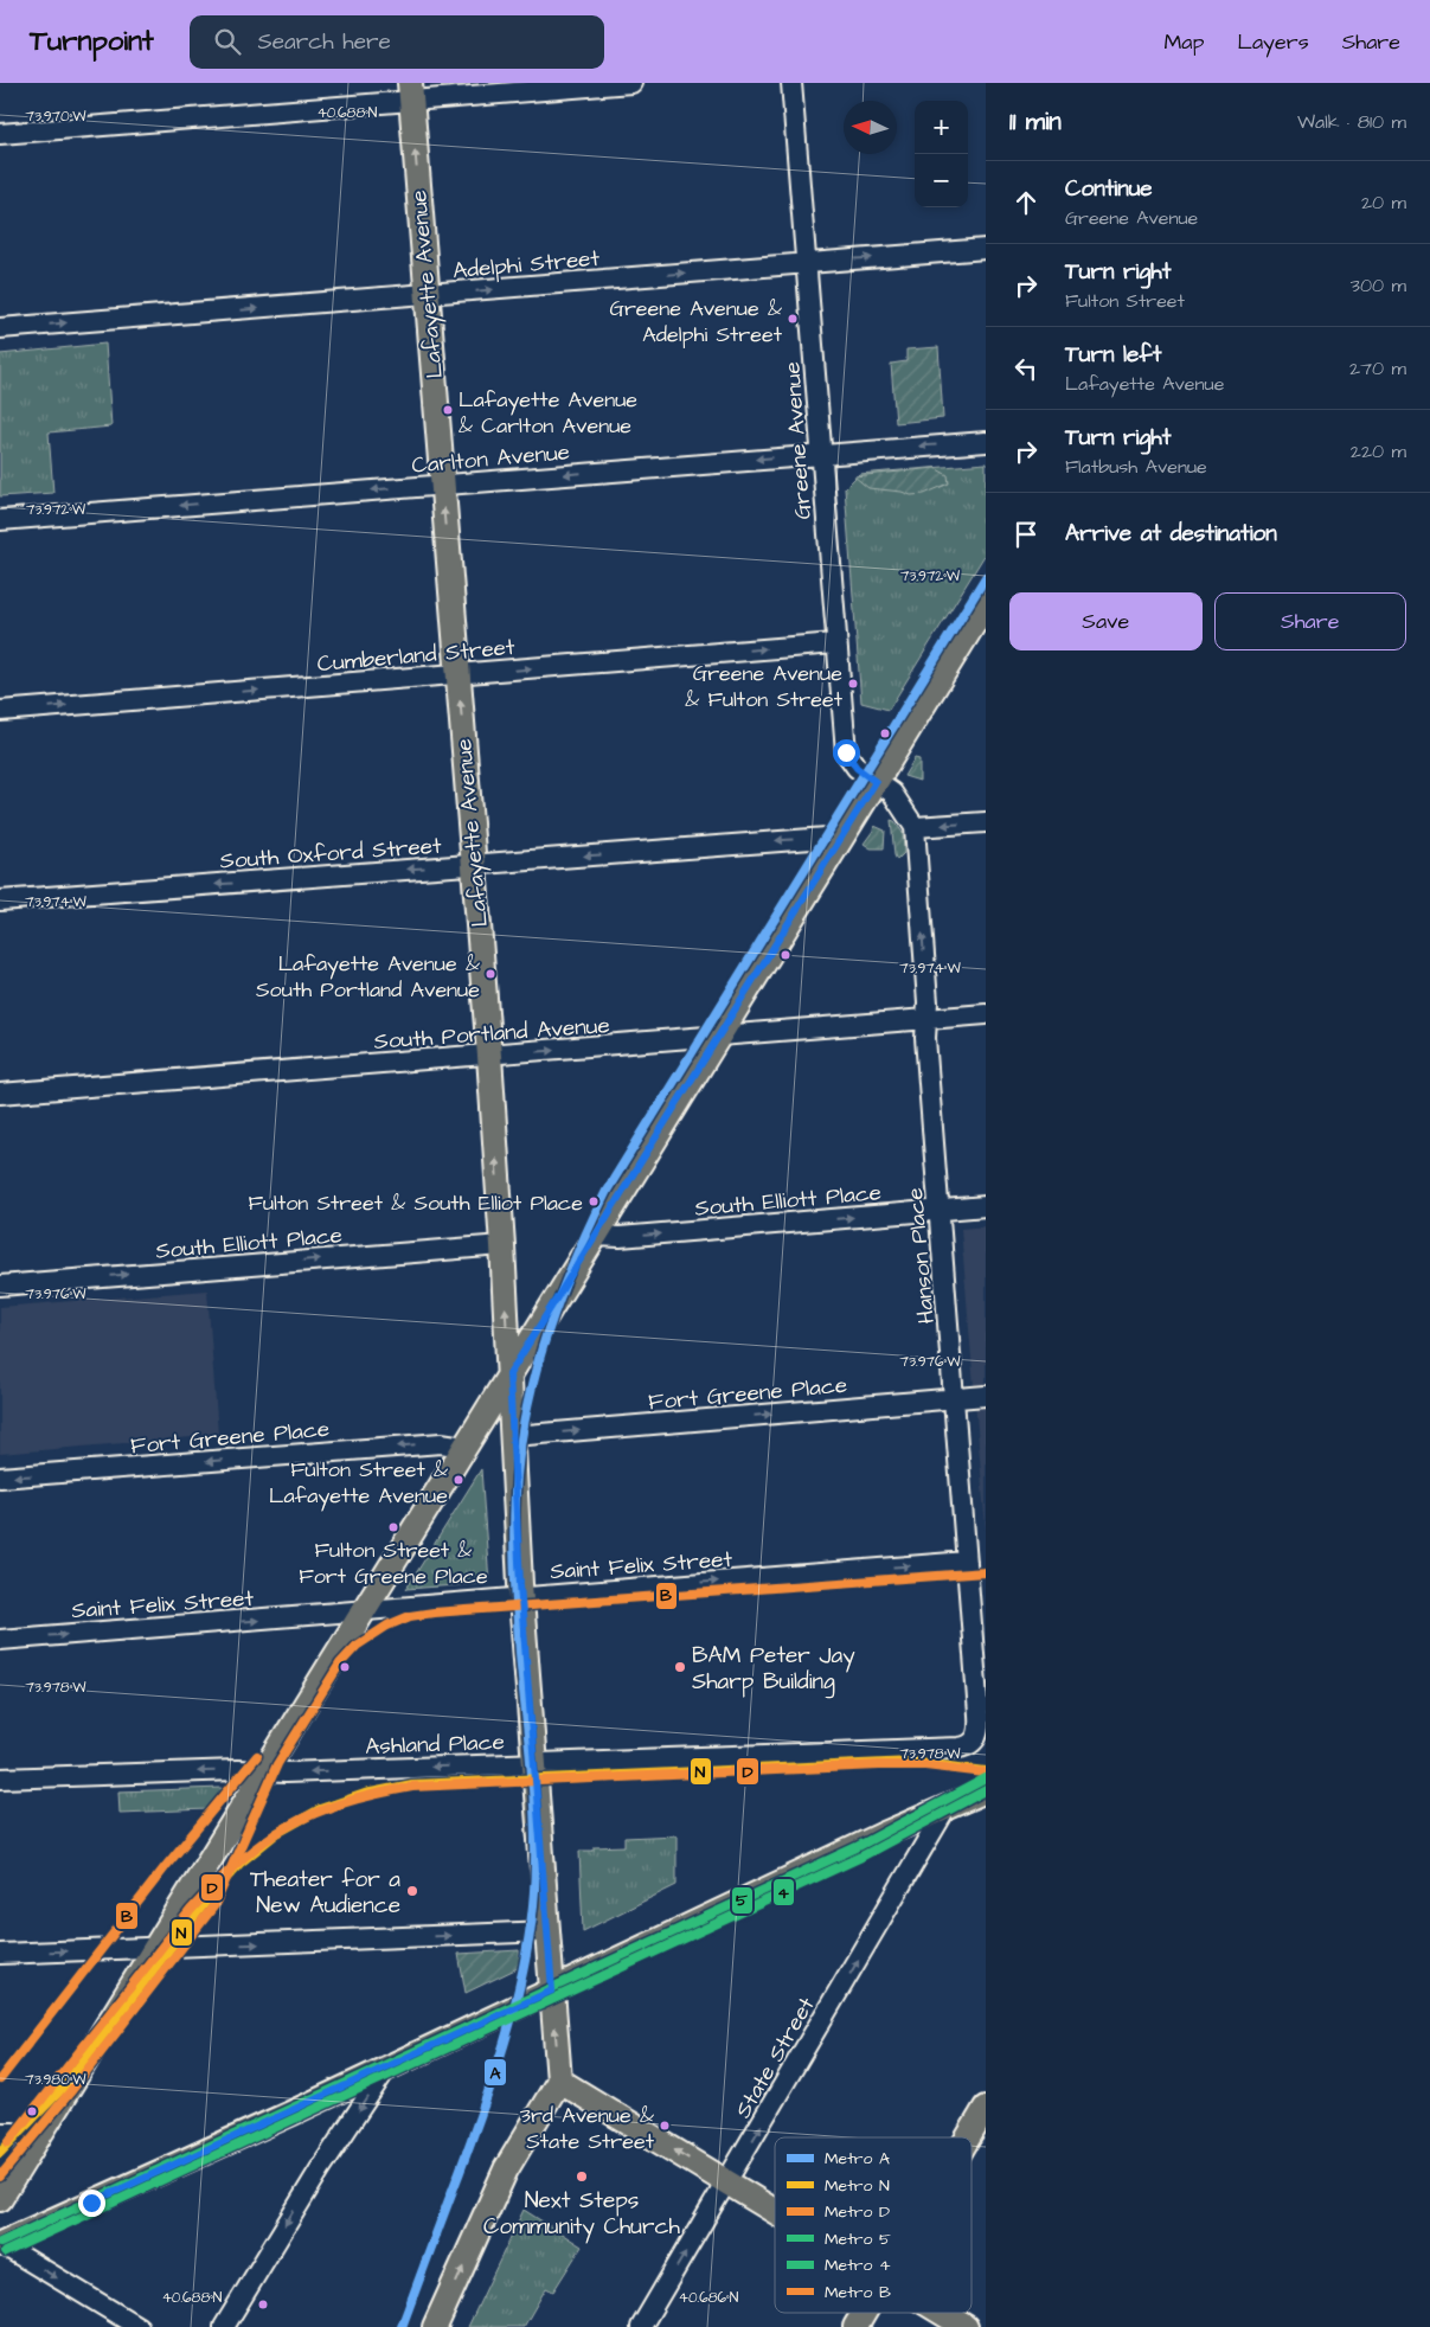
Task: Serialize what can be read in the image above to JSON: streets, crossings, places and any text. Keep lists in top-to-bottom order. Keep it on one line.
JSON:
{"streets":{"main road":["Lafayette Avenue"],"street":["Adelphi Street","Greene Avenue","Carlton Avenue","Cumberland Street","South Oxford Street","South Portland Avenue","South Elliott Place","Hanson Place","Fort Greene Place","Saint Felix Street","Ashland Place","State Street"]},"crossings":[["Adelphi Street","Lafayette Avenue"],["Adelphi Street","Greene Avenue"],["Lafayette Avenue","Carlton Avenue"],["Lafayette Avenue","Cumberland Street"],["Lafayette Avenue","South Oxford Street"],["Lafayette Avenue","South Portland Avenue"],["Lafayette Avenue","South Elliott Place"],["Lafayette Avenue","Fort Greene Place"],["Lafayette Avenue","Saint Felix Street"],["Lafayette Avenue","Ashland Place"],["Greene Avenue","Carlton Avenue"],["Greene Avenue","Cumberland Street"],["Greene Avenue","Hanson Place"],["South Portland Avenue","Hanson Place"],["South Elliott Place","Hanson Place"],["Hanson Place","Fort Greene Place"],["Hanson Place","Saint Felix Street"],["Hanson Place","Ashland Place"]],"one_way":["Adelphi Street","Lafayette Avenue","Carlton Avenue","Cumberland Street","South Oxford Street","South Elliott Place","Saint Felix Street","State Street"],"places":["Greene Avenue & Adelphi Street","Lafayette Avenue & Carlton Avenue","Greene Avenue & Fulton Street","Lafayette Avenue & South Portland Avenue","Fulton Street & South Elliot Place","Fulton Street & Lafayette Avenue","Fulton Street & Fort Greene Place","BAM Peter Jay Sharp Building","Theater for a New Audience","3rd Avenue & State Street","Next Steps Community Church"],"lines":["metro line A","metro line B","metro line N","metro line D","metro line 5","metro line 4"],"legend":["Metro A","Metro N","Metro D","Metro 5","Metro 4","Metro B"],"north":"left","page":{"header":"Turnpoint","search":"Search here","nav":["Map","Layers","Share"],"heading":["11 min","Walk · 810 m"],"map_buttons":["+","−"],"list":[["Continue","Greene Avenue","20 m"],["Turn right","Fulton Street","300 m"],["Turn left","Lafayette Avenue","270 m"],["Turn right","Flatbush Avenue","220 m"],"Arrive at destination"],"buttons":["Save","Share"]},"coordinates":["40.688°N","73.970°W","73.972°W","73.974°W","73.976°W","73.978°W","73.980°W","40.686°N"]}
